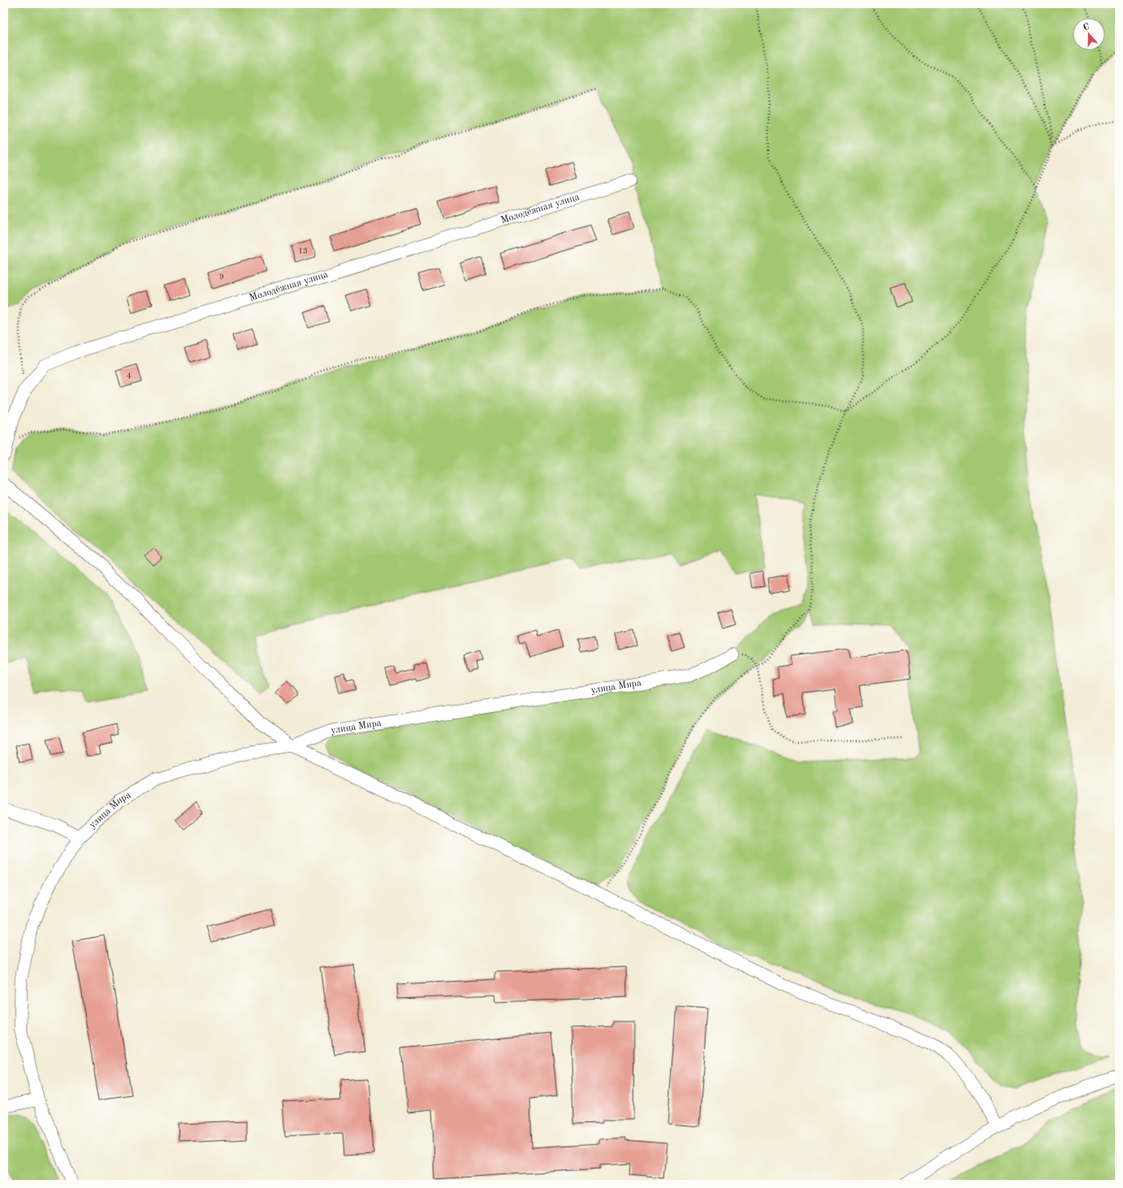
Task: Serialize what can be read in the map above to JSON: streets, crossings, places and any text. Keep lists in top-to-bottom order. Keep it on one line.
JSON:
{"streets":{"street":["Молодёжная улица","улица Мира"]},"house_numbers":["13","9","4"],"north":"top"}
